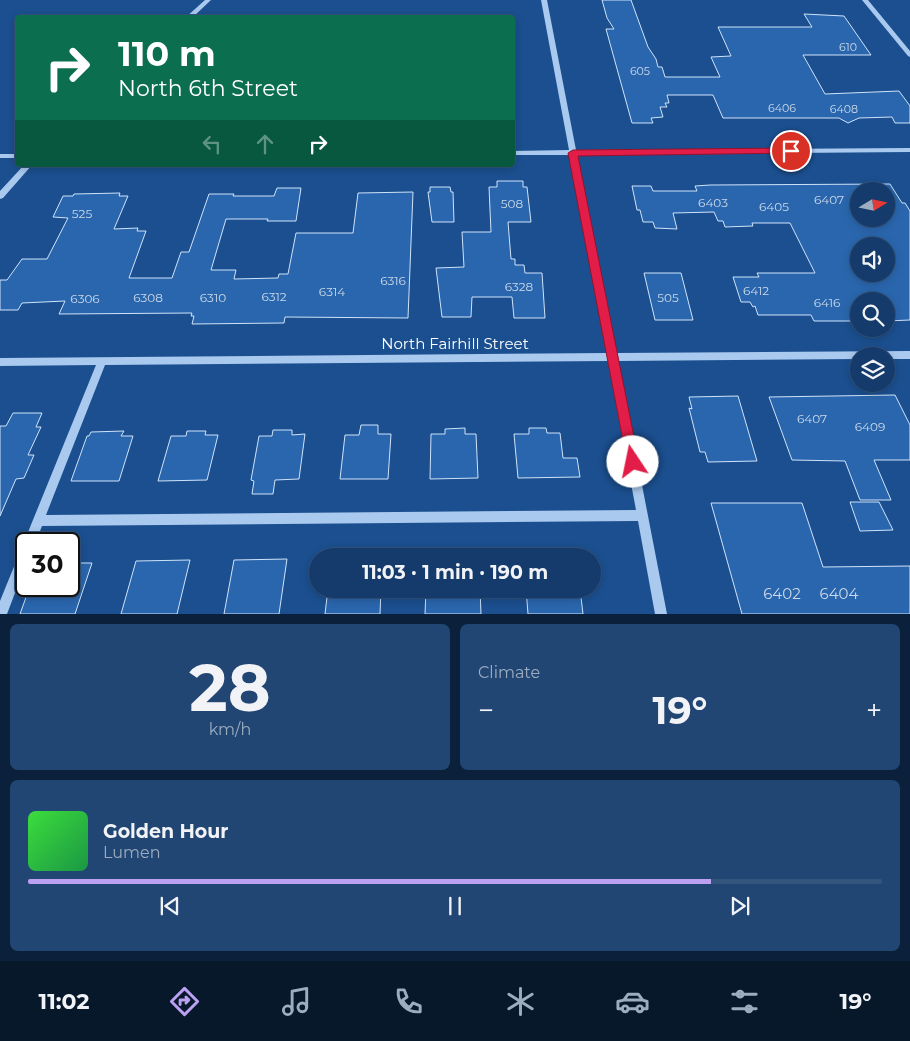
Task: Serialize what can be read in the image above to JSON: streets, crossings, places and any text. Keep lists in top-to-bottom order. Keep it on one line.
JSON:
{"streets":{"street":["North Fairhill Street"]},"house_numbers":["610","605","6406","6408","6407","6403","508","6405","525","6316","6328","6412","6314","6312","6308","6310","505","6306","6416","6407","6409","6402","6404"],"north":"right","page":{"turn":["110 m","North 6th Street"],"limit":"30","trip":"11:03 · 1 min · 190 m","tile":[["28","km/h"],"Climate"],"heat":["−","19°","+"],"song":["Golden Hour","Lumen"],"tabs":["11:02","19°"]}}
